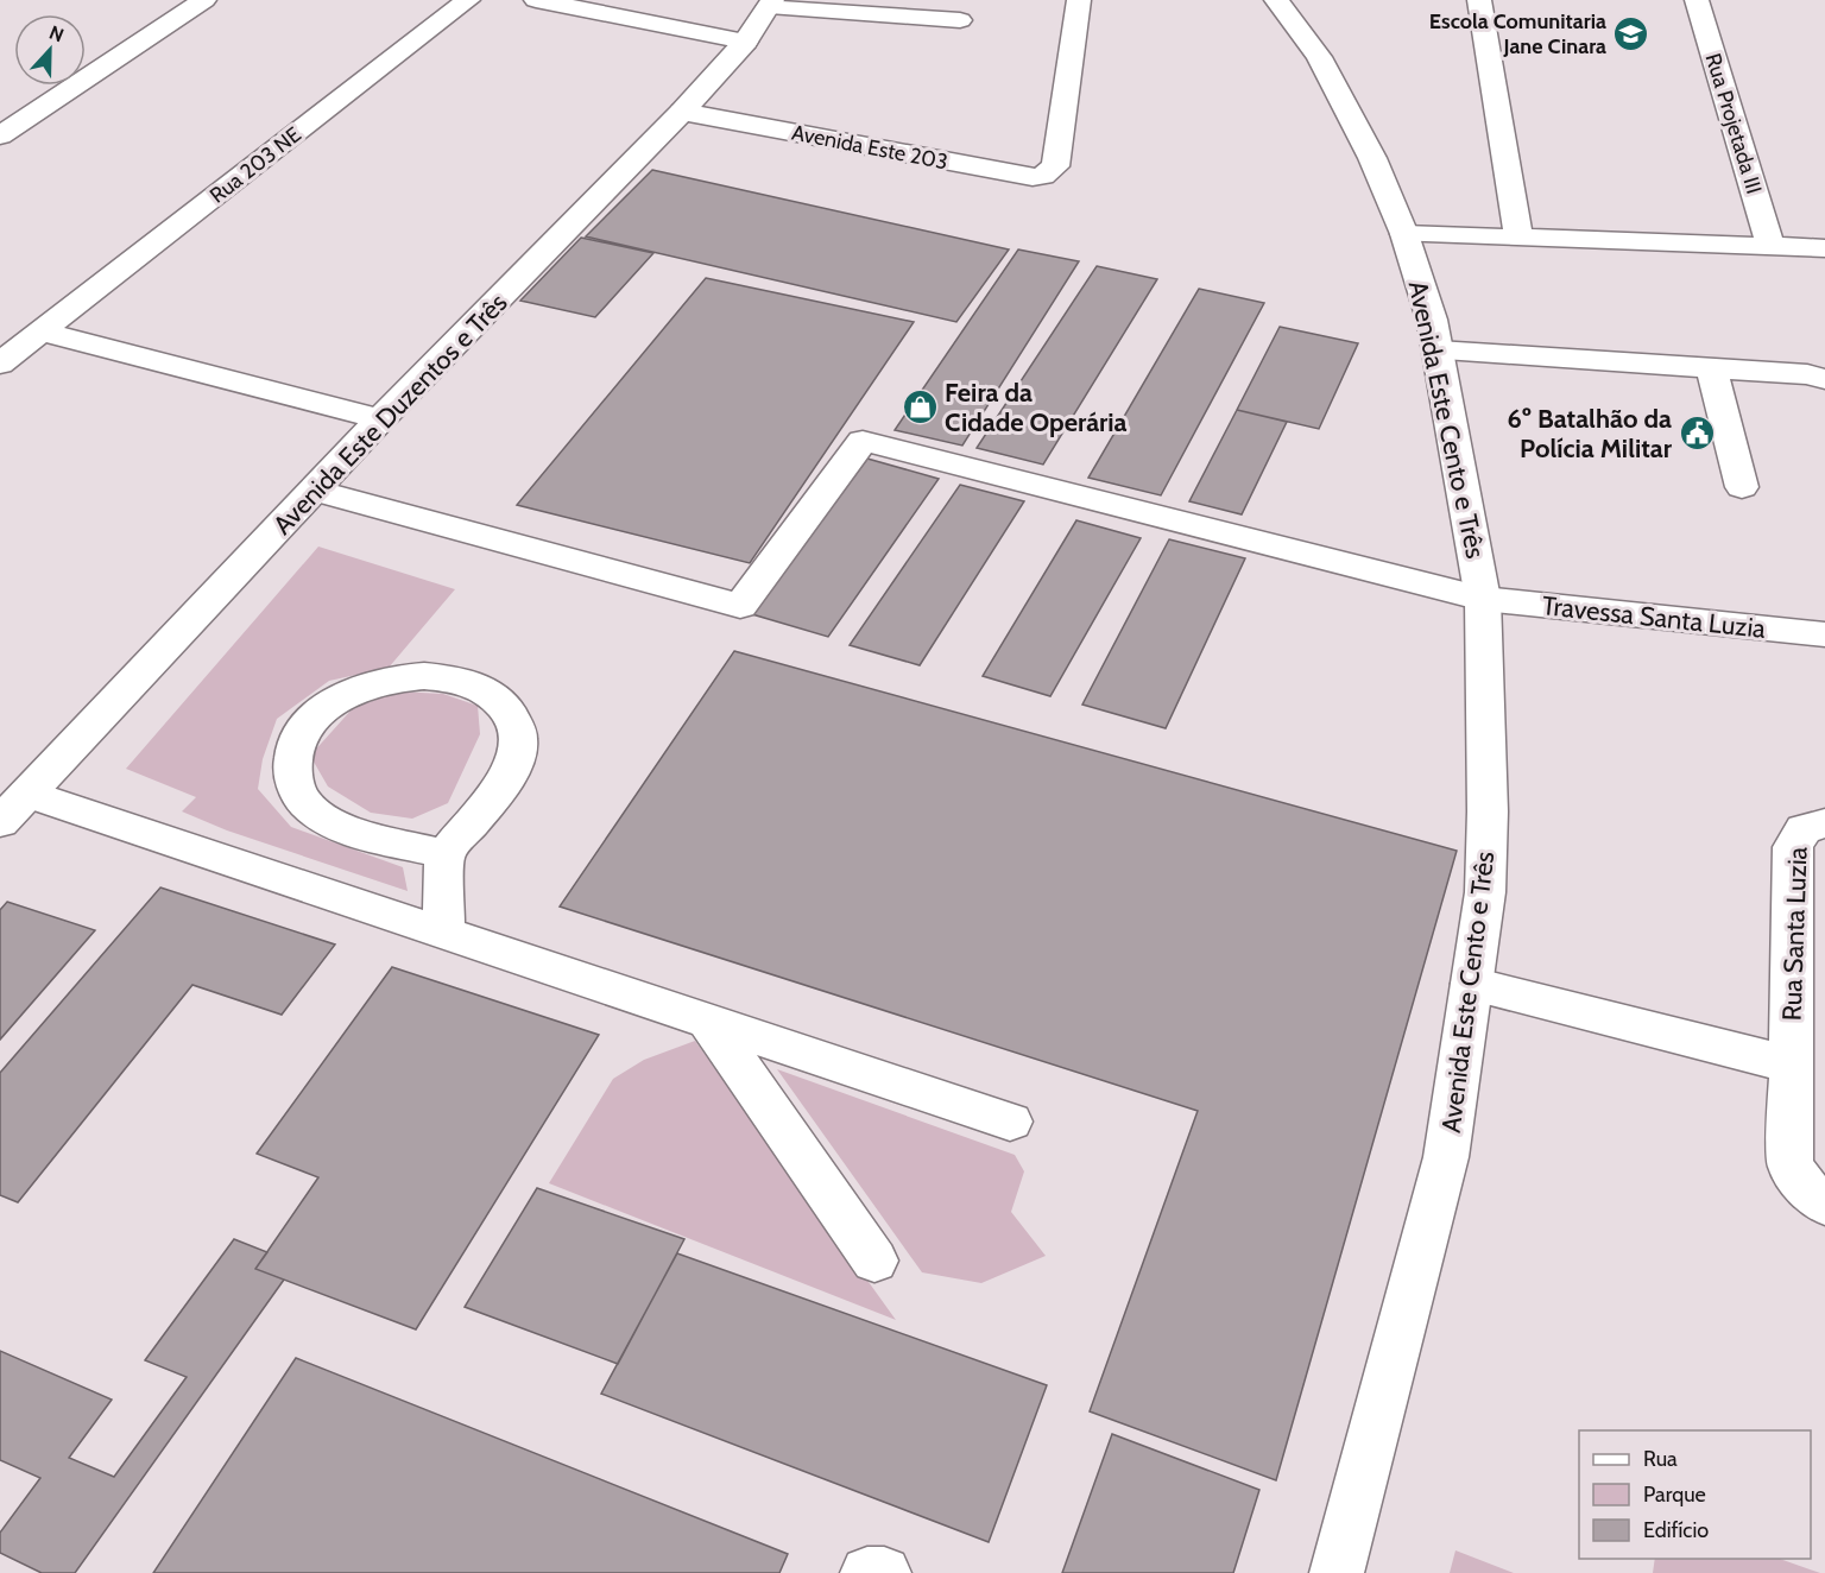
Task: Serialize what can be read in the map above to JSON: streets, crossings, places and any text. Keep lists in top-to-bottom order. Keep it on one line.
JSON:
{"streets":{"street":["Rua Projetada III","Avenida Este 203","Rua 203 NE","Avenida Este Duzentos e Três","Avenida Este Cento e Três","Travessa Santa Luzia","Rua Santa Luzia"]},"crossings":[["Avenida Este 203","Avenida Este Duzentos e Três"],["Avenida Este Duzentos e Três","Travessa Santa Luzia"],["Avenida Este Cento e Três","Travessa Santa Luzia"]],"places":{"school or university":["Escola Comunitaria Jane Cinara"],"shop":["Feira da Cidade Operária"],"public building":["6º Batalhão da Polícia Militar"]},"legend":["Rua","Parque","Edifício"],"north":"top"}
